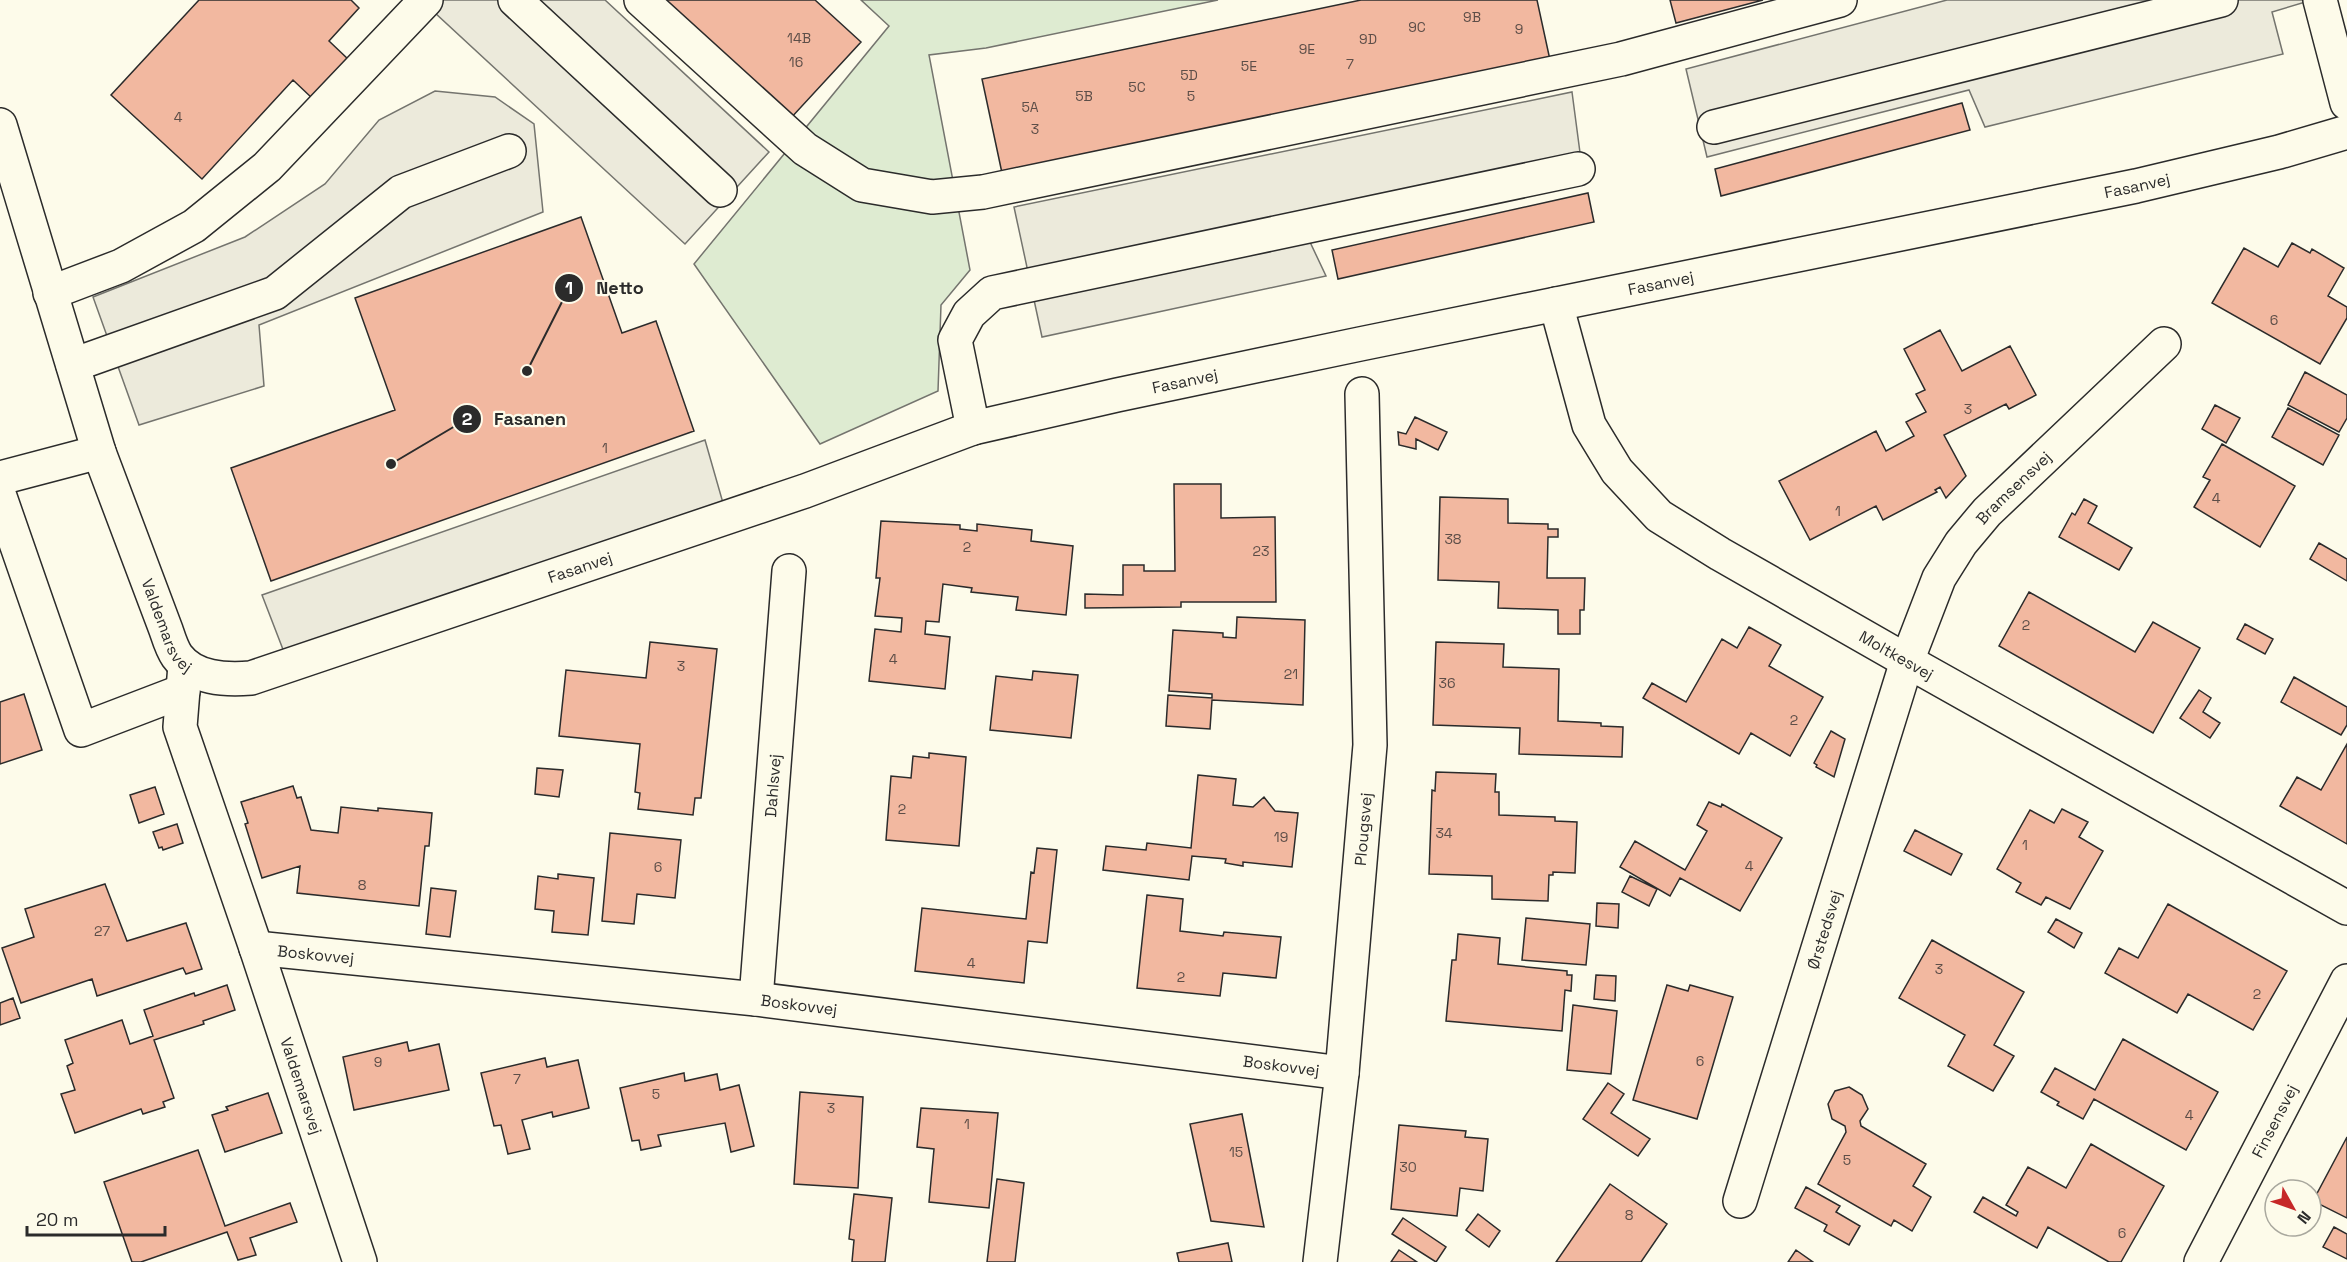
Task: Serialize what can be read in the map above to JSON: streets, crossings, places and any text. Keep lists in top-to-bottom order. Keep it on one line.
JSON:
{"streets":{"street":["Fasanvej","Bramsensvej","Valdemarsvej","Moltkesvej","Dahlsvej","Plougsvej","Ørstedsvej","Boskovvej","Finsensvej"]},"crossings":[["Fasanvej","Valdemarsvej"],["Fasanvej","Moltkesvej"],["Bramsensvej","Moltkesvej"],["Bramsensvej","Ørstedsvej"],["Valdemarsvej","Boskovvej"],["Moltkesvej","Ørstedsvej"],["Dahlsvej","Boskovvej"],["Plougsvej","Boskovvej"]],"places":["Netto","Fasanen"],"house_numbers":["9B","9C","9","14B","9D","9E","16","7","5E","5D","5C","5B","5","5A","4","3","6","3","1","4","1","38","2","23","2","4","3","21","36","2","2","34","19","1","4","6","8","27","4","3","2","2","6","9","7","5","3","4","1","15","5","30","8","6"],"scale_bar":"20 m","north":"bottom right"}
